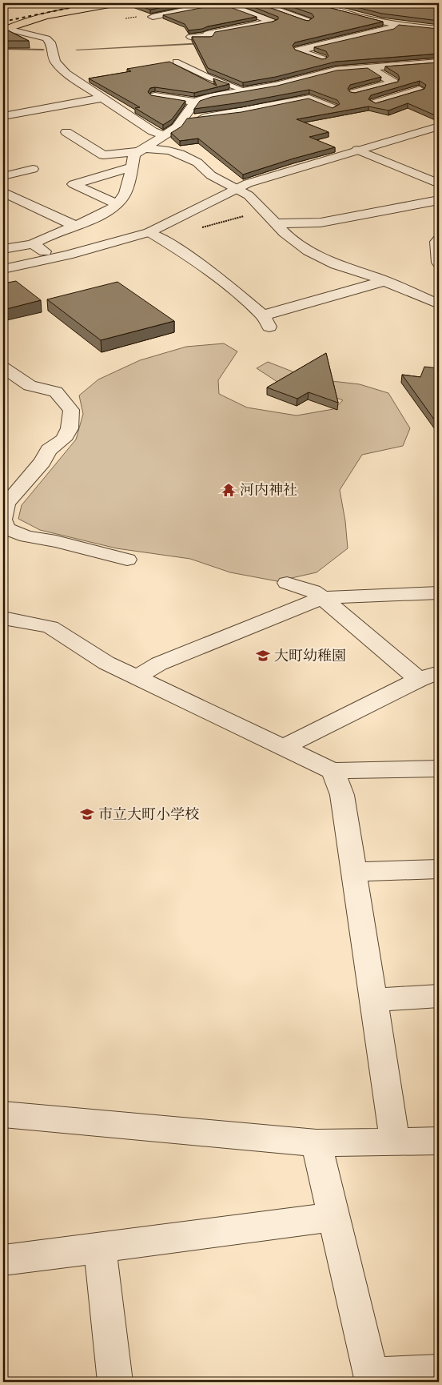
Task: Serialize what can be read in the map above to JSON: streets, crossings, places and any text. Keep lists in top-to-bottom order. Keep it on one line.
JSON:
{"places":{"temple":["河内神社"],"school or university":["大町幼稚園","市立大町小学校"]}}
